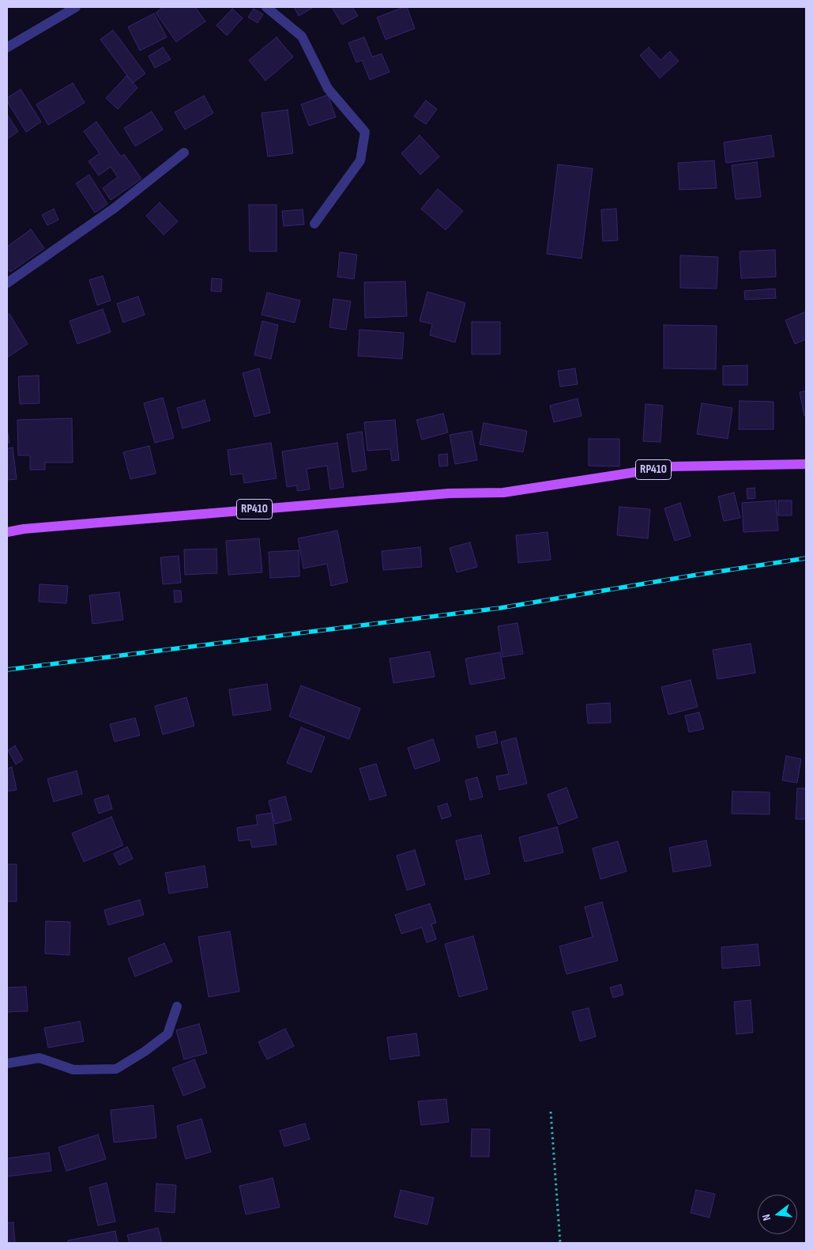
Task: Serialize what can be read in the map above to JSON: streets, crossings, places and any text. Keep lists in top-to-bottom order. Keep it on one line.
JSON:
{"streets":{"main road":["RP410"]},"north":"left"}
